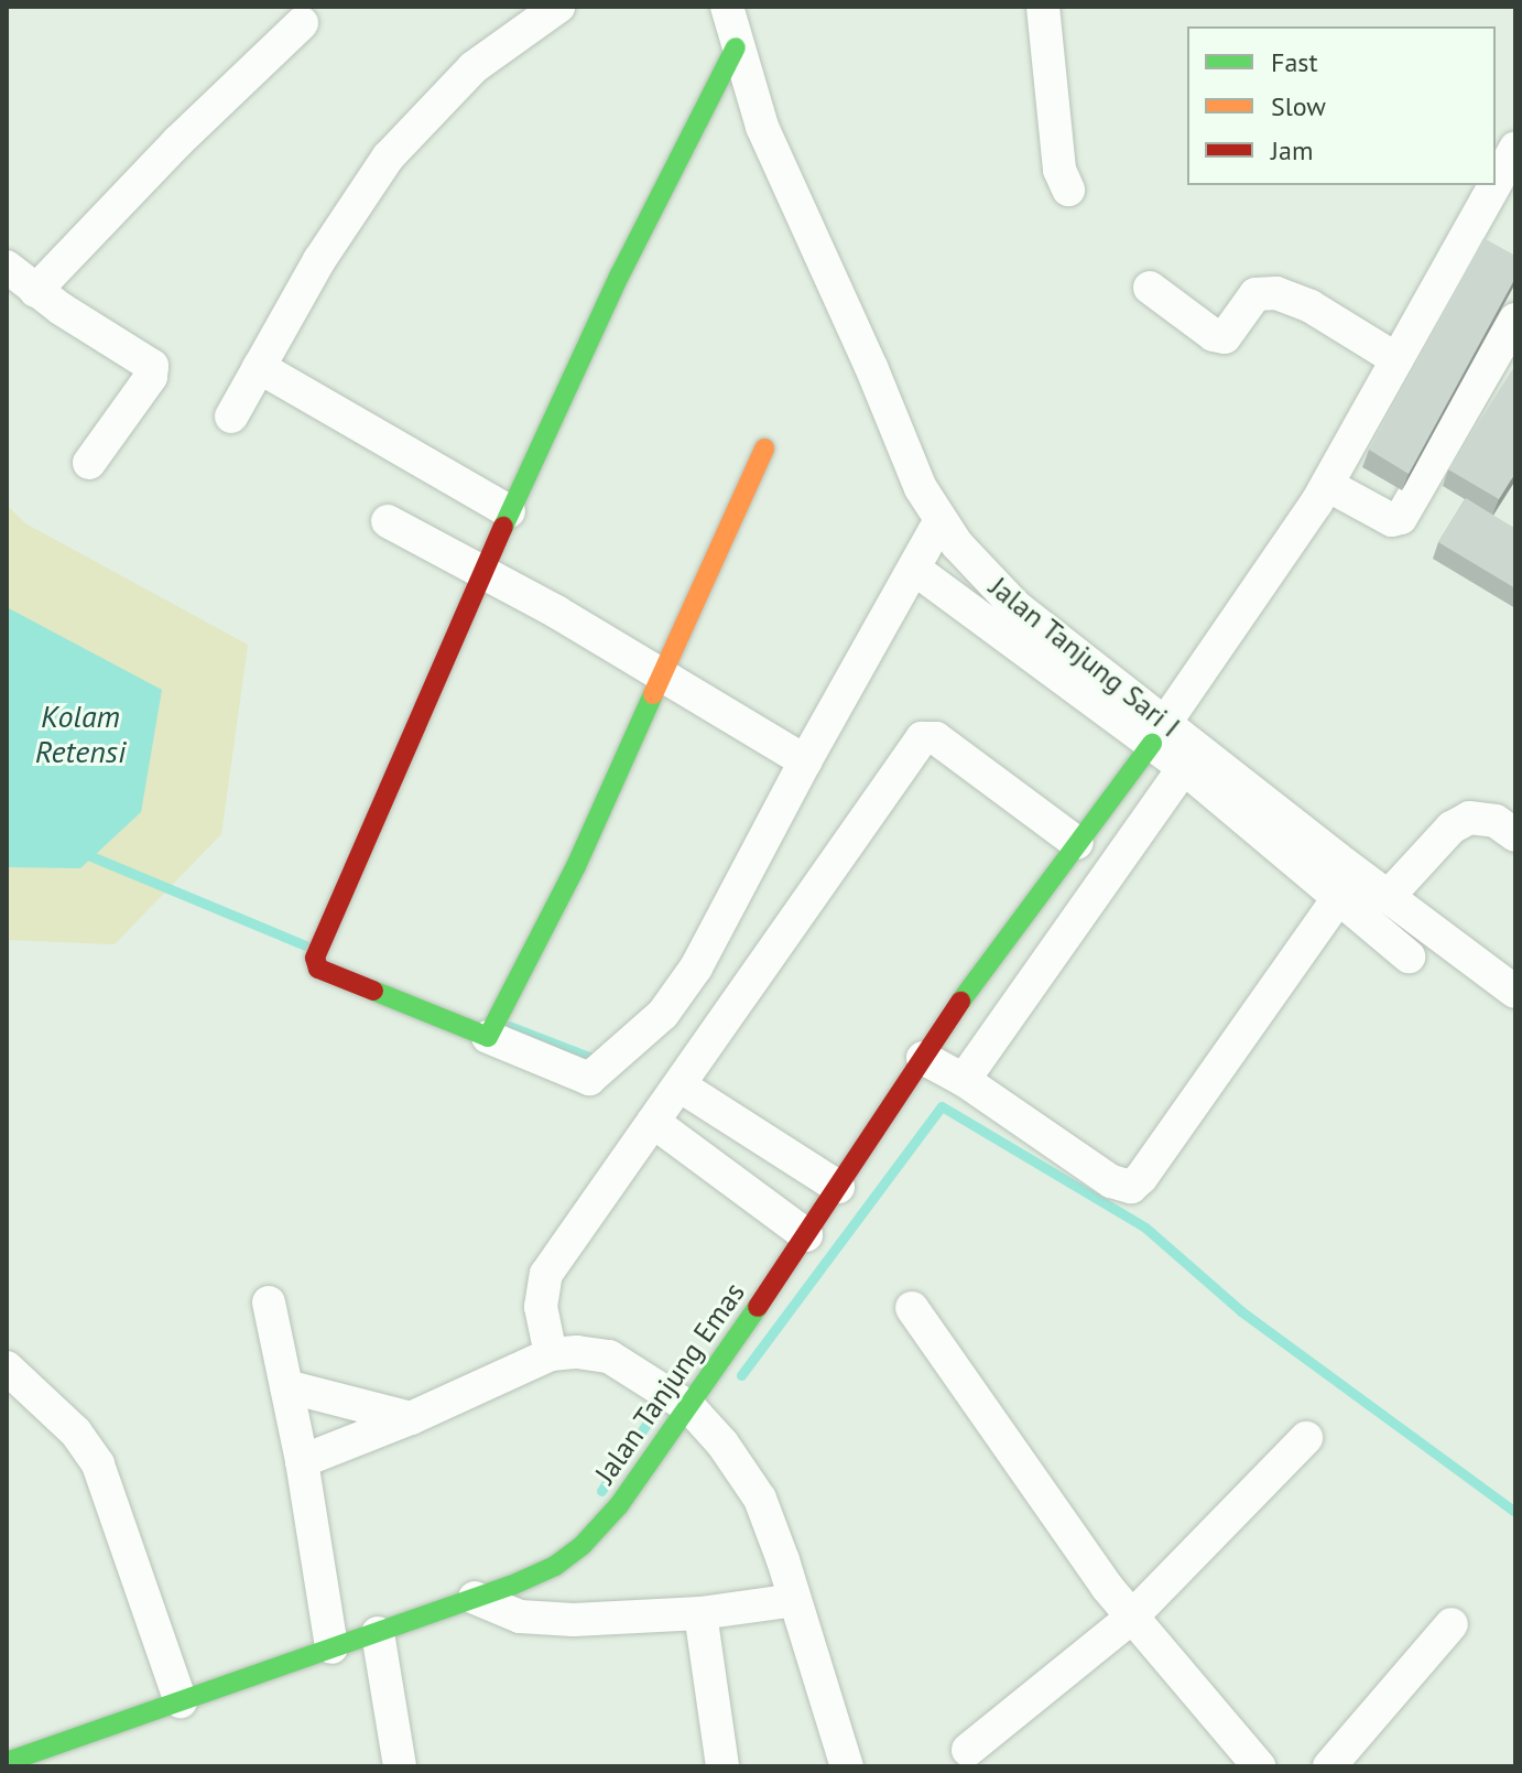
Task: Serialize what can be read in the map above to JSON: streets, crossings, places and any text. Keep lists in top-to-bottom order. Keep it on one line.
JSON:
{"streets":{"street":["Jalan Tanjung Sari I","Jalan Tanjung Emas"]},"crossings":[["Jalan Tanjung Sari I","Jalan Tanjung Emas"]],"water":["Kolam Retensi"],"legend":["Fast","Slow","Jam"]}
